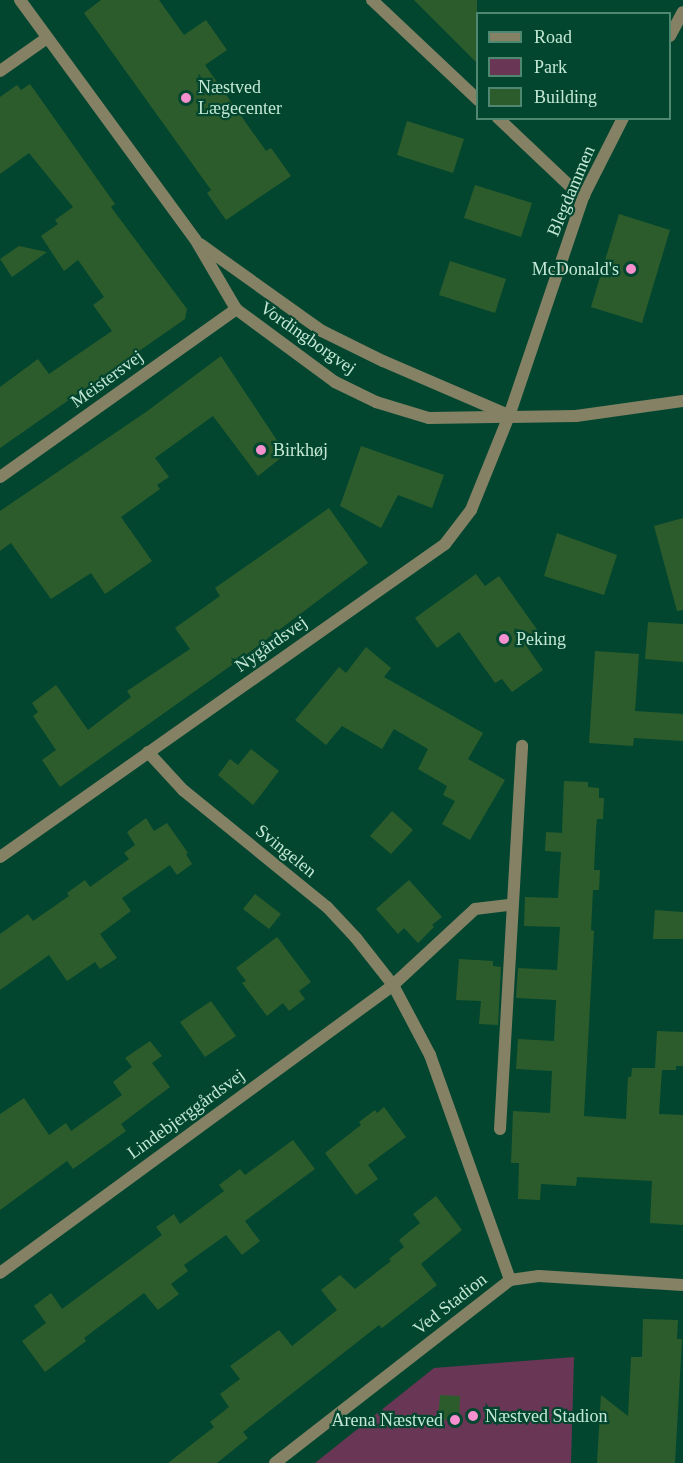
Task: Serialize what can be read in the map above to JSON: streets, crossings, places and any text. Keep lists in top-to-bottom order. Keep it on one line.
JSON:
{"streets":{"street":["Blegdammen","Vordingborgvej","Meistersvej","Nygårdsvej","Svingelen","Lindebjerggårdsvej","Ved Stadion"]},"crossings":[["Blegdammen","Vordingborgvej"],["Blegdammen","Nygårdsvej"],["Vordingborgvej","Meistersvej"],["Vordingborgvej","Nygårdsvej"],["Nygårdsvej","Svingelen"],["Svingelen","Lindebjerggårdsvej"],["Svingelen","Ved Stadion"]],"places":["Næstved Lægecenter","McDonald's","Birkhøj","Peking","Næstved Stadion","Arena Næstved"],"legend":["Road","Park","Building"]}
